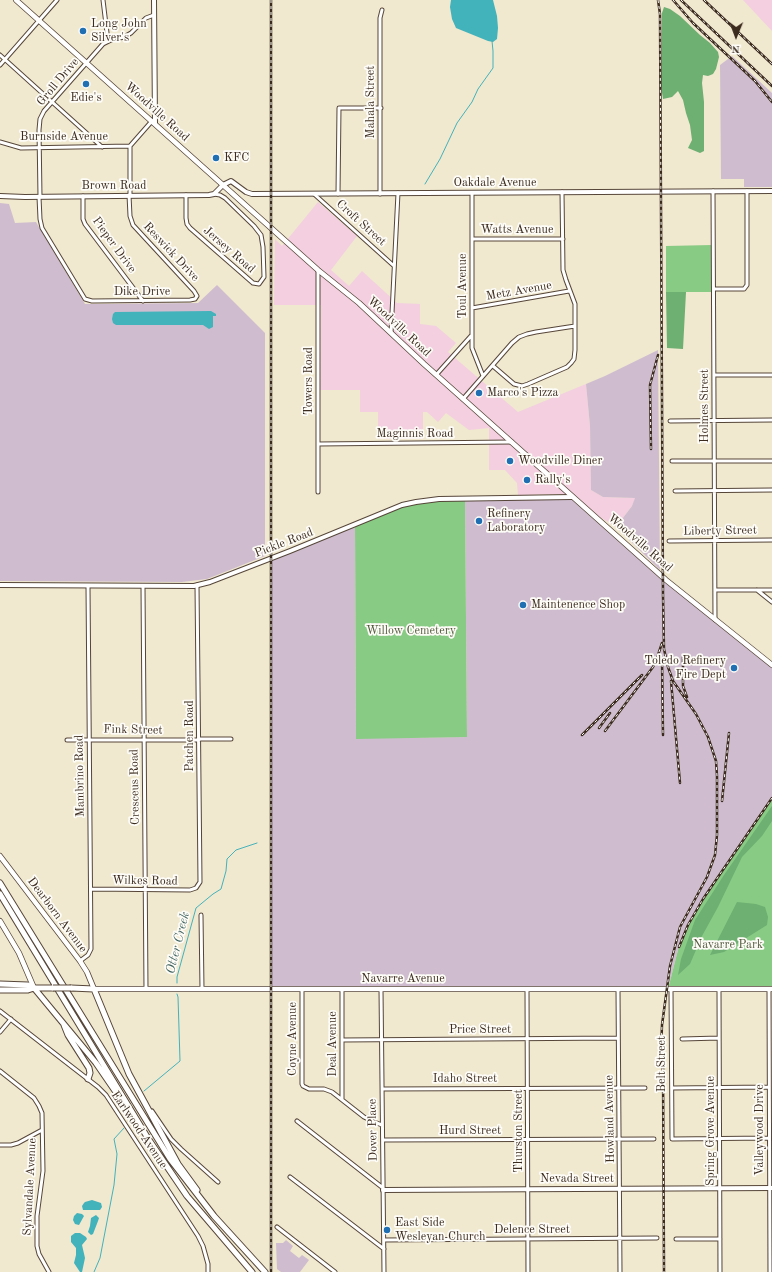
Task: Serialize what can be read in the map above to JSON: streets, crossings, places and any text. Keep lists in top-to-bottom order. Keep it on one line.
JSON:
{"streets":{"highway":["Navarre Avenue"],"main road":["Woodville Road","Dearborn Avenue"],"street":["Groll Drive","Mahala Street","Burnside Avenue","Oakdale Avenue","Brown Road","Croft Street","Watts Avenue","Pieper Drive","Jersey Road","Reswick Drive","Toul Avenue","Metz Avenue","Dike Drive","Towers Road","Holmes Street","Maginnis Road","Liberty Street","Pickle Road","Fink Street","Patchen Road","Mambrino Road","Cresceus Road","Wilkes Road","Price Street","Coyne Avenue","Deal Avenue","Belt Street","Idaho Street","Howland Avenue","Earlwood Avenue","Dover Place","Valleywood Drive","Hurd Street","Thurston Street","Spring Grove Avenue","Nevada Street","Sylvandale Avenue","Delence Street"]},"crossings":[["Groll Drive","Woodville Road"],["Groll Drive","Burnside Avenue"],["Groll Drive","Brown Road"],["Groll Drive","Dike Drive"],["Mahala Street","Oakdale Avenue"],["Woodville Road","Oakdale Avenue"],["Woodville Road","Towers Road"],["Woodville Road","Holmes Street"],["Woodville Road","Maginnis Road"],["Woodville Road","Pickle Road"],["Burnside Avenue","Reswick Drive"],["Oakdale Avenue","Croft Street"],["Oakdale Avenue","Toul Avenue"],["Oakdale Avenue","Holmes Street"],["Brown Road","Pieper Drive"],["Brown Road","Jersey Road"],["Brown Road","Reswick Drive"],["Watts Avenue","Toul Avenue"],["Pieper Drive","Dike Drive"],["Reswick Drive","Dike Drive"],["Toul Avenue","Metz Avenue"],["Towers Road","Maginnis Road"],["Holmes Street","Liberty Street"],["Pickle Road","Patchen Road"],["Pickle Road","Mambrino Road"],["Pickle Road","Cresceus Road"],["Fink Street","Patchen Road"],["Fink Street","Mambrino Road"],["Fink Street","Cresceus Road"],["Patchen Road","Wilkes Road"],["Mambrino Road","Wilkes Road"],["Mambrino Road","Dearborn Avenue"],["Cresceus Road","Wilkes Road"],["Cresceus Road","Navarre Avenue"],["Dearborn Avenue","Navarre Avenue"],["Navarre Avenue","Coyne Avenue"],["Navarre Avenue","Deal Avenue"],["Navarre Avenue","Belt Street"],["Navarre Avenue","Howland Avenue"],["Navarre Avenue","Dover Place"],["Navarre Avenue","Valleywood Drive"],["Navarre Avenue","Thurston Street"],["Navarre Avenue","Spring Grove Avenue"],["Price Street","Deal Avenue"],["Price Street","Howland Avenue"],["Price Street","Dover Place"],["Price Street","Thurston Street"],["Coyne Avenue","Deal Avenue"],["Belt Street","Spring Grove Avenue"],["Idaho Street","Howland Avenue"],["Idaho Street","Dover Place"],["Idaho Street","Thurston Street"],["Howland Avenue","Hurd Street"],["Howland Avenue","Nevada Street"],["Howland Avenue","Delence Street"],["Dover Place","Hurd Street"],["Dover Place","Nevada Street"],["Dover Place","Delence Street"],["Valleywood Drive","Nevada Street"],["Hurd Street","Thurston Street"],["Thurston Street","Nevada Street"],["Thurston Street","Delence Street"],["Spring Grove Avenue","Nevada Street"]],"water":["Otter Creek"],"parks":["Willow Cemetery","Navarre Park"],"places":["Long John Silver's","Edie's","KFC","Marco's Pizza","Woodville Diner","Rally's","Refinery Laboratory","Maintenence Shop","Toledo Refinery Fire Dept","East Side Wesleyan Church"],"north":"bottom"}
